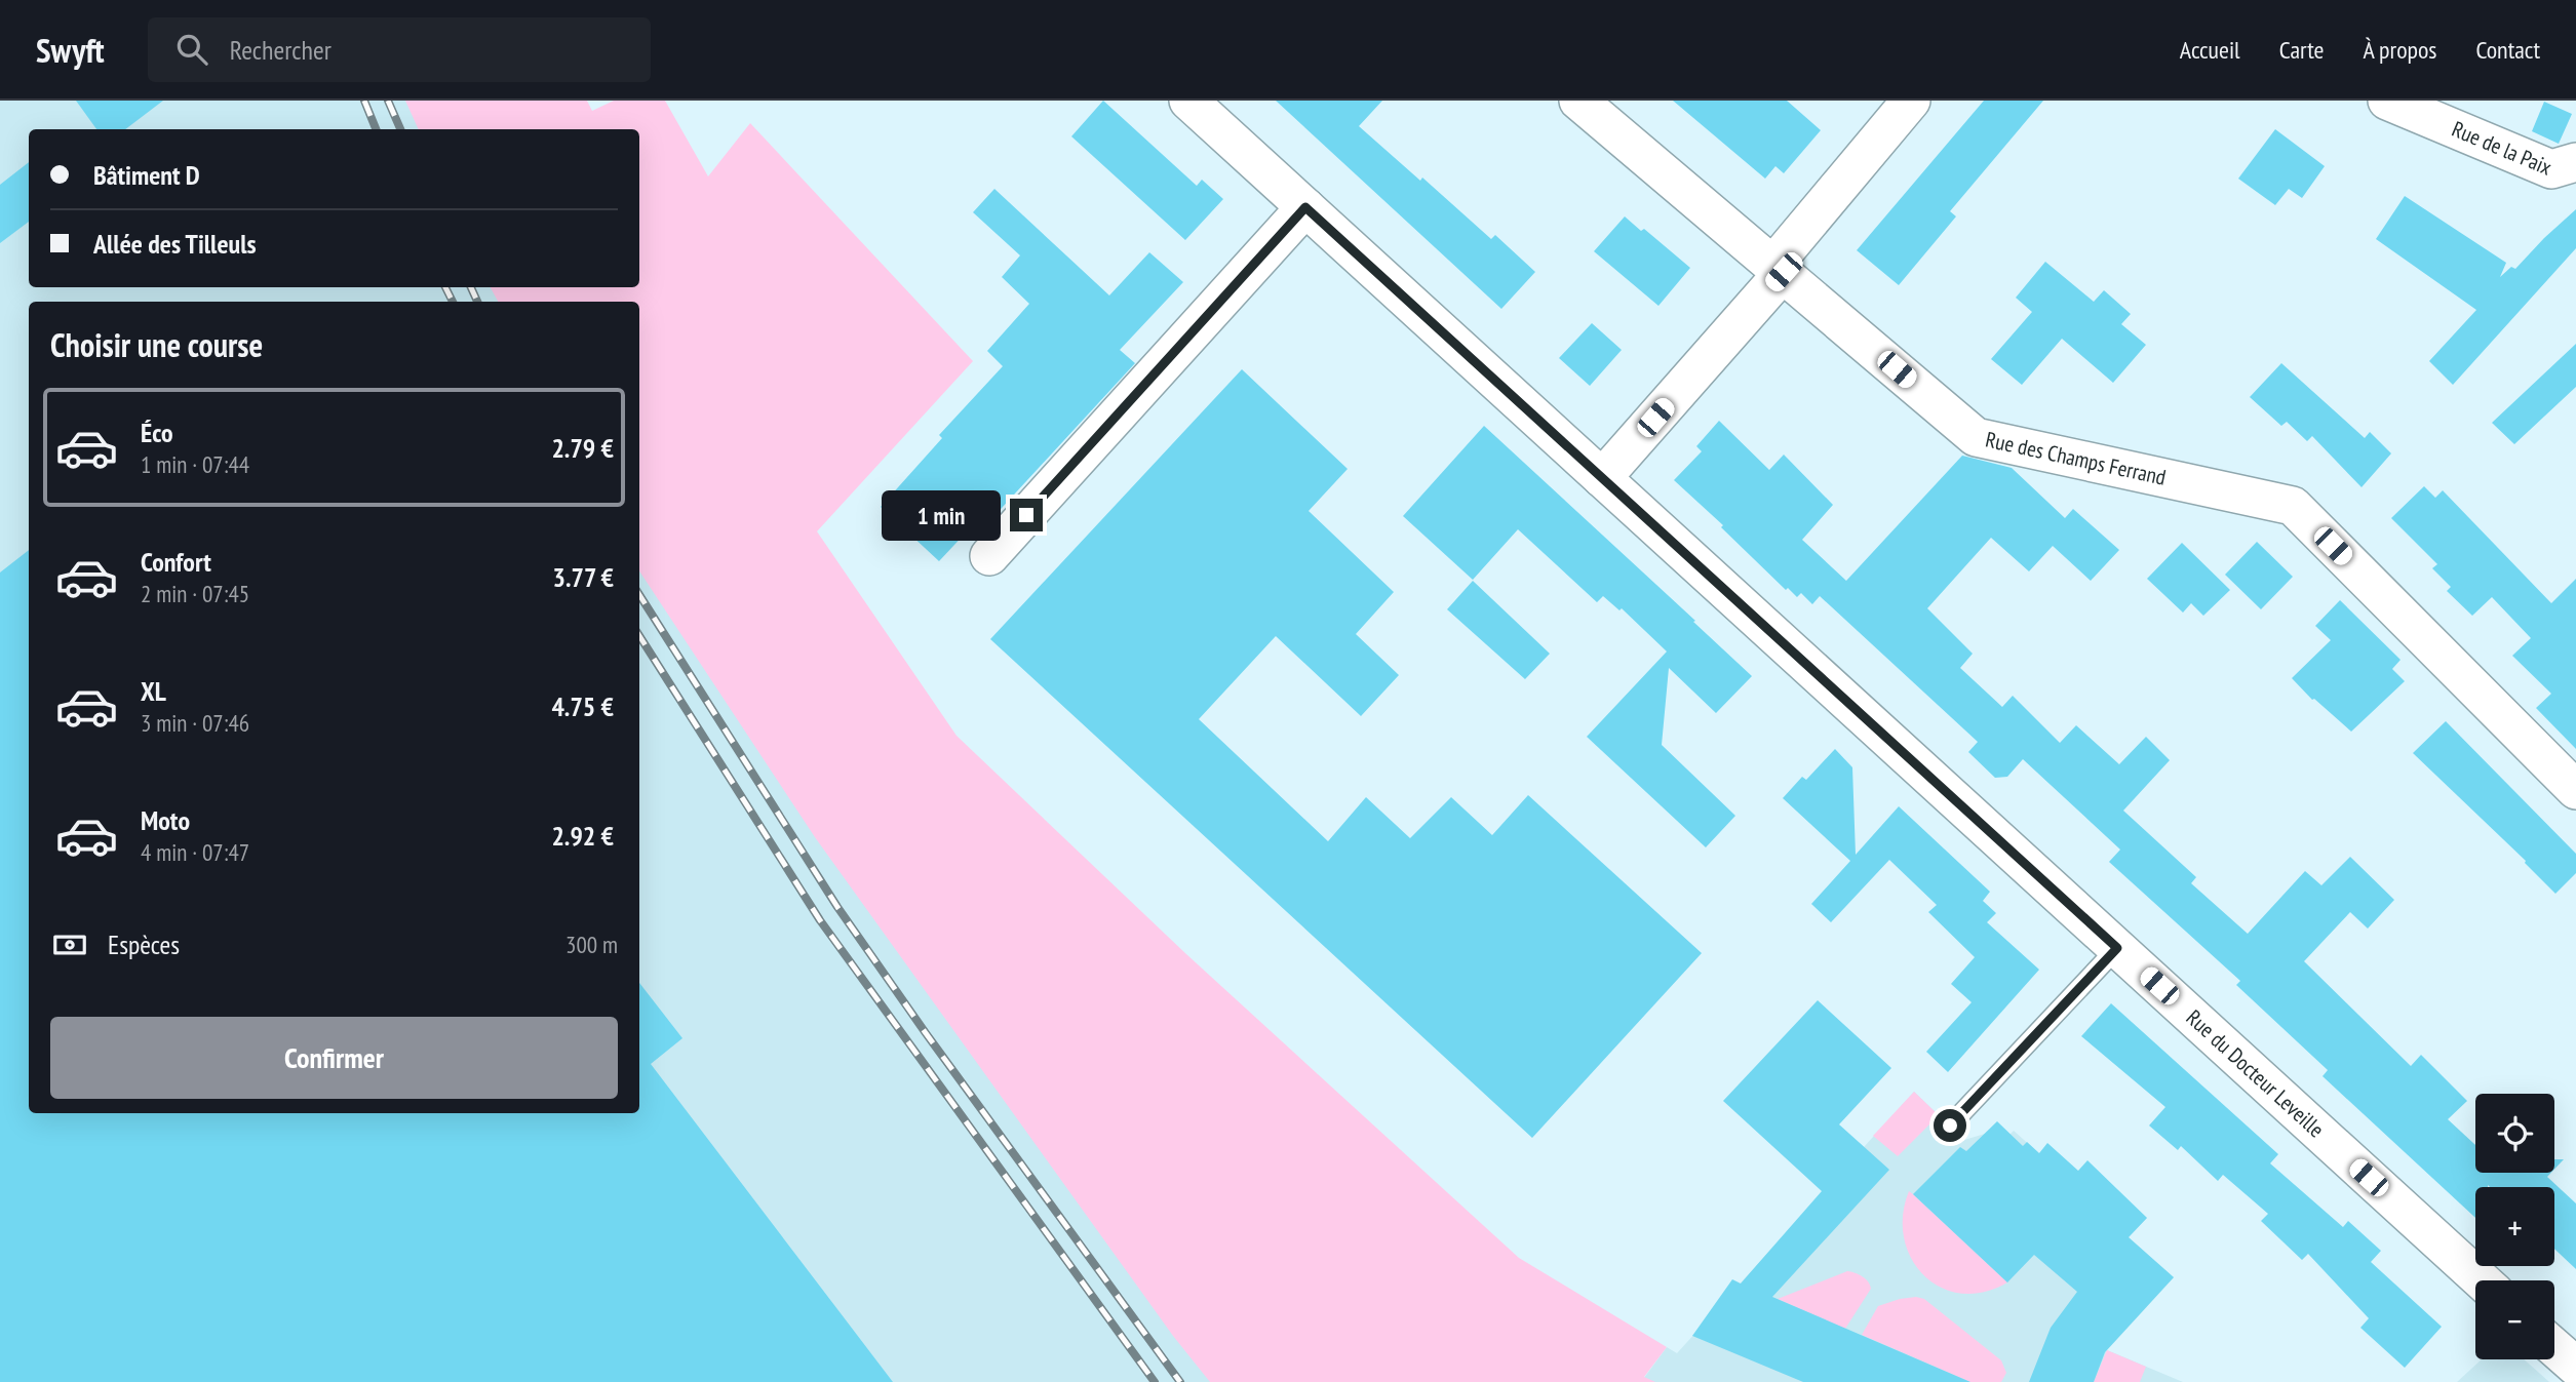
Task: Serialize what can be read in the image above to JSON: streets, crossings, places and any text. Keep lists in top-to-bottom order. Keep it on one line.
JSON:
{"streets":{"street":["Rue de la Paix","Rue des Champs Ferrand","Rue du Docteur Leveille"]},"page":{"header":"Swyft","search":"Rechercher","nav":["Accueil","Carte","À propos","Contact"],"banner":["Bâtiment D","Allée des Tilleuls"],"heading":"Choisir une course","list":[{"name":"Éco","note":"1 min · 07:44","value":"2.79 €"},{"name":"Confort","note":"2 min · 07:45","value":"3.77 €"},{"name":"XL","note":"3 min · 07:46","value":"4.75 €"},{"name":"Moto","note":"4 min · 07:47","value":"2.92 €"}],"bubble":"1 min","pay":["Espèces","300 m"],"buttons":"Confirmer","map_buttons":["+","−"]}}
